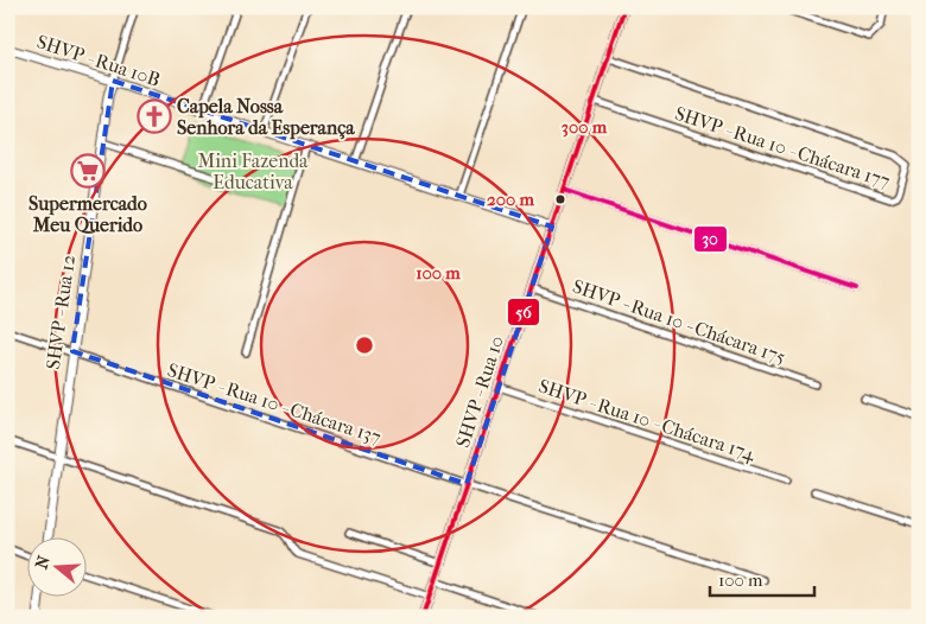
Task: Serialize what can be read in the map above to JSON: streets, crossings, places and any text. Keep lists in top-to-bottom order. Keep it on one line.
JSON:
{"streets":{"street":["SHVP - Rua 10B","SHVP - Rua 10 - Chácara 177","SHVP - Rua 12","SHVP - Rua 10 - Chácara 175","SHVP - Rua 10","SHVP - Rua 10 - Chácara 137","SHVP - Rua 10 - Chácara 174"]},"crossings":[["SHVP - Rua 10B","SHVP - Rua 12"],["SHVP - Rua 10B","SHVP - Rua 10"],["SHVP - Rua 10 - Chácara 177","SHVP - Rua 10"],["SHVP - Rua 12","SHVP - Rua 10 - Chácara 137"],["SHVP - Rua 10 - Chácara 175","SHVP - Rua 10"],["SHVP - Rua 10","SHVP - Rua 10 - Chácara 137"],["SHVP - Rua 10","SHVP - Rua 10 - Chácara 174"]],"parks":["Mini Fazenda Educativa"],"places":{"church":["Capela Nossa Senhora da Esperança"],"supermarket":["Supermercado Meu Querido"]},"lines":["transit line 56","transit line 30"],"scale_bar":"100 m","north":"left","rings":["300 m","200 m","100 m"]}
